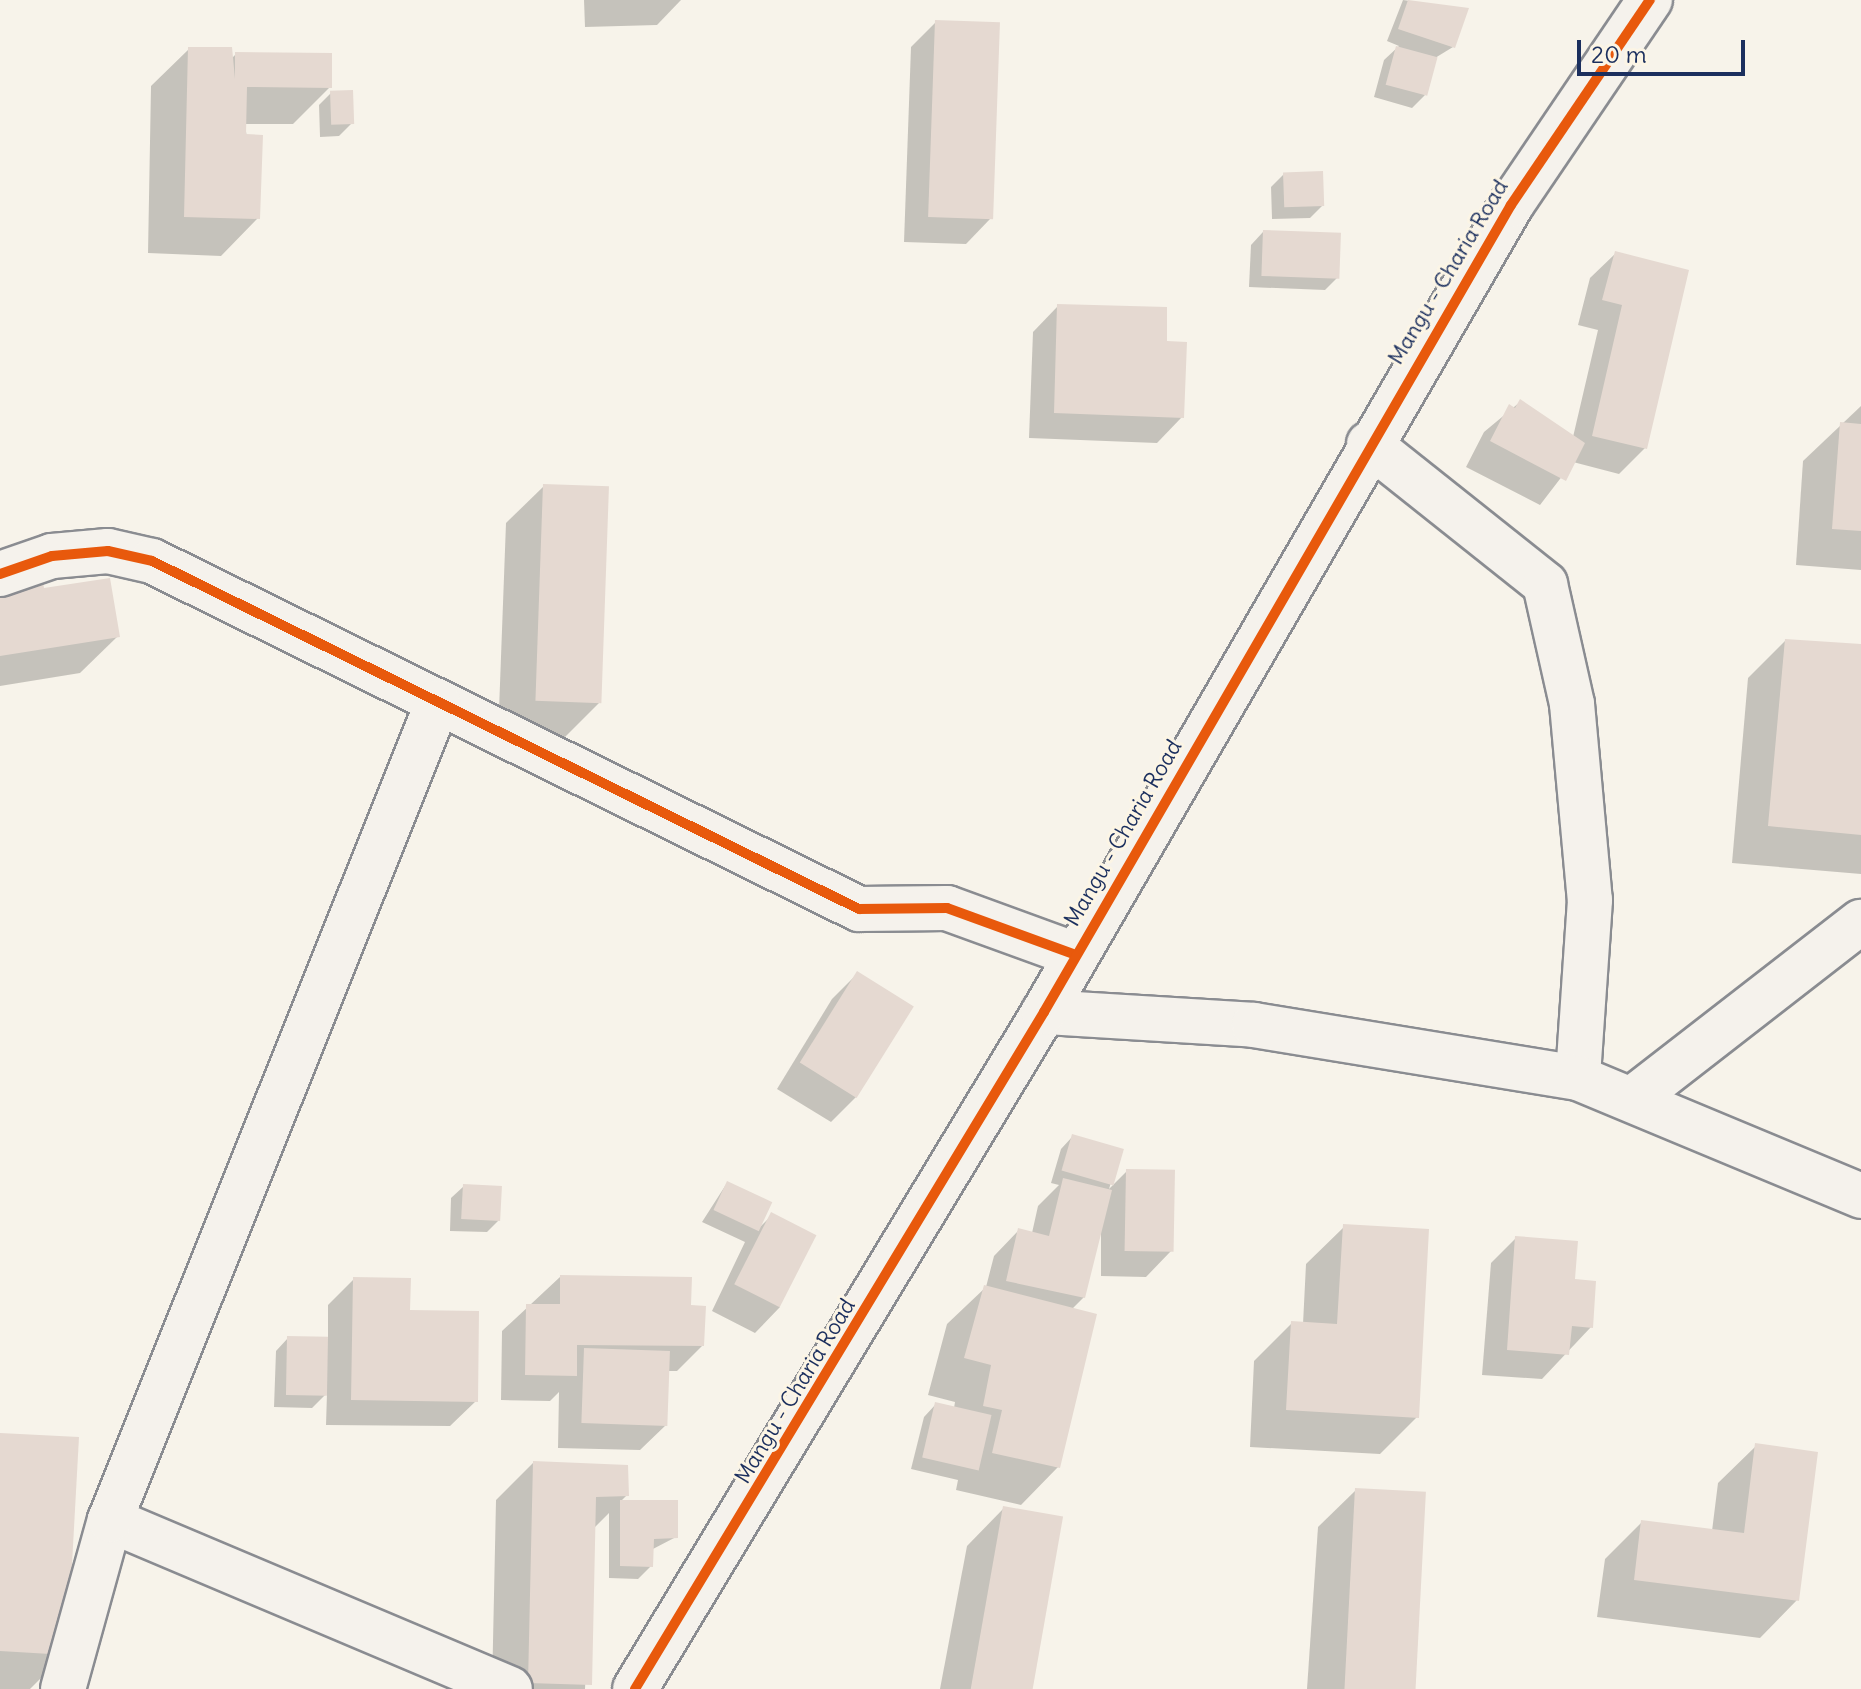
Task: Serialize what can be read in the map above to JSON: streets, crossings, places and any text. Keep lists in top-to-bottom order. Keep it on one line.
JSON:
{"streets":{"street":["Mangu - Charia Road"]},"scale_bar":"20 m"}
